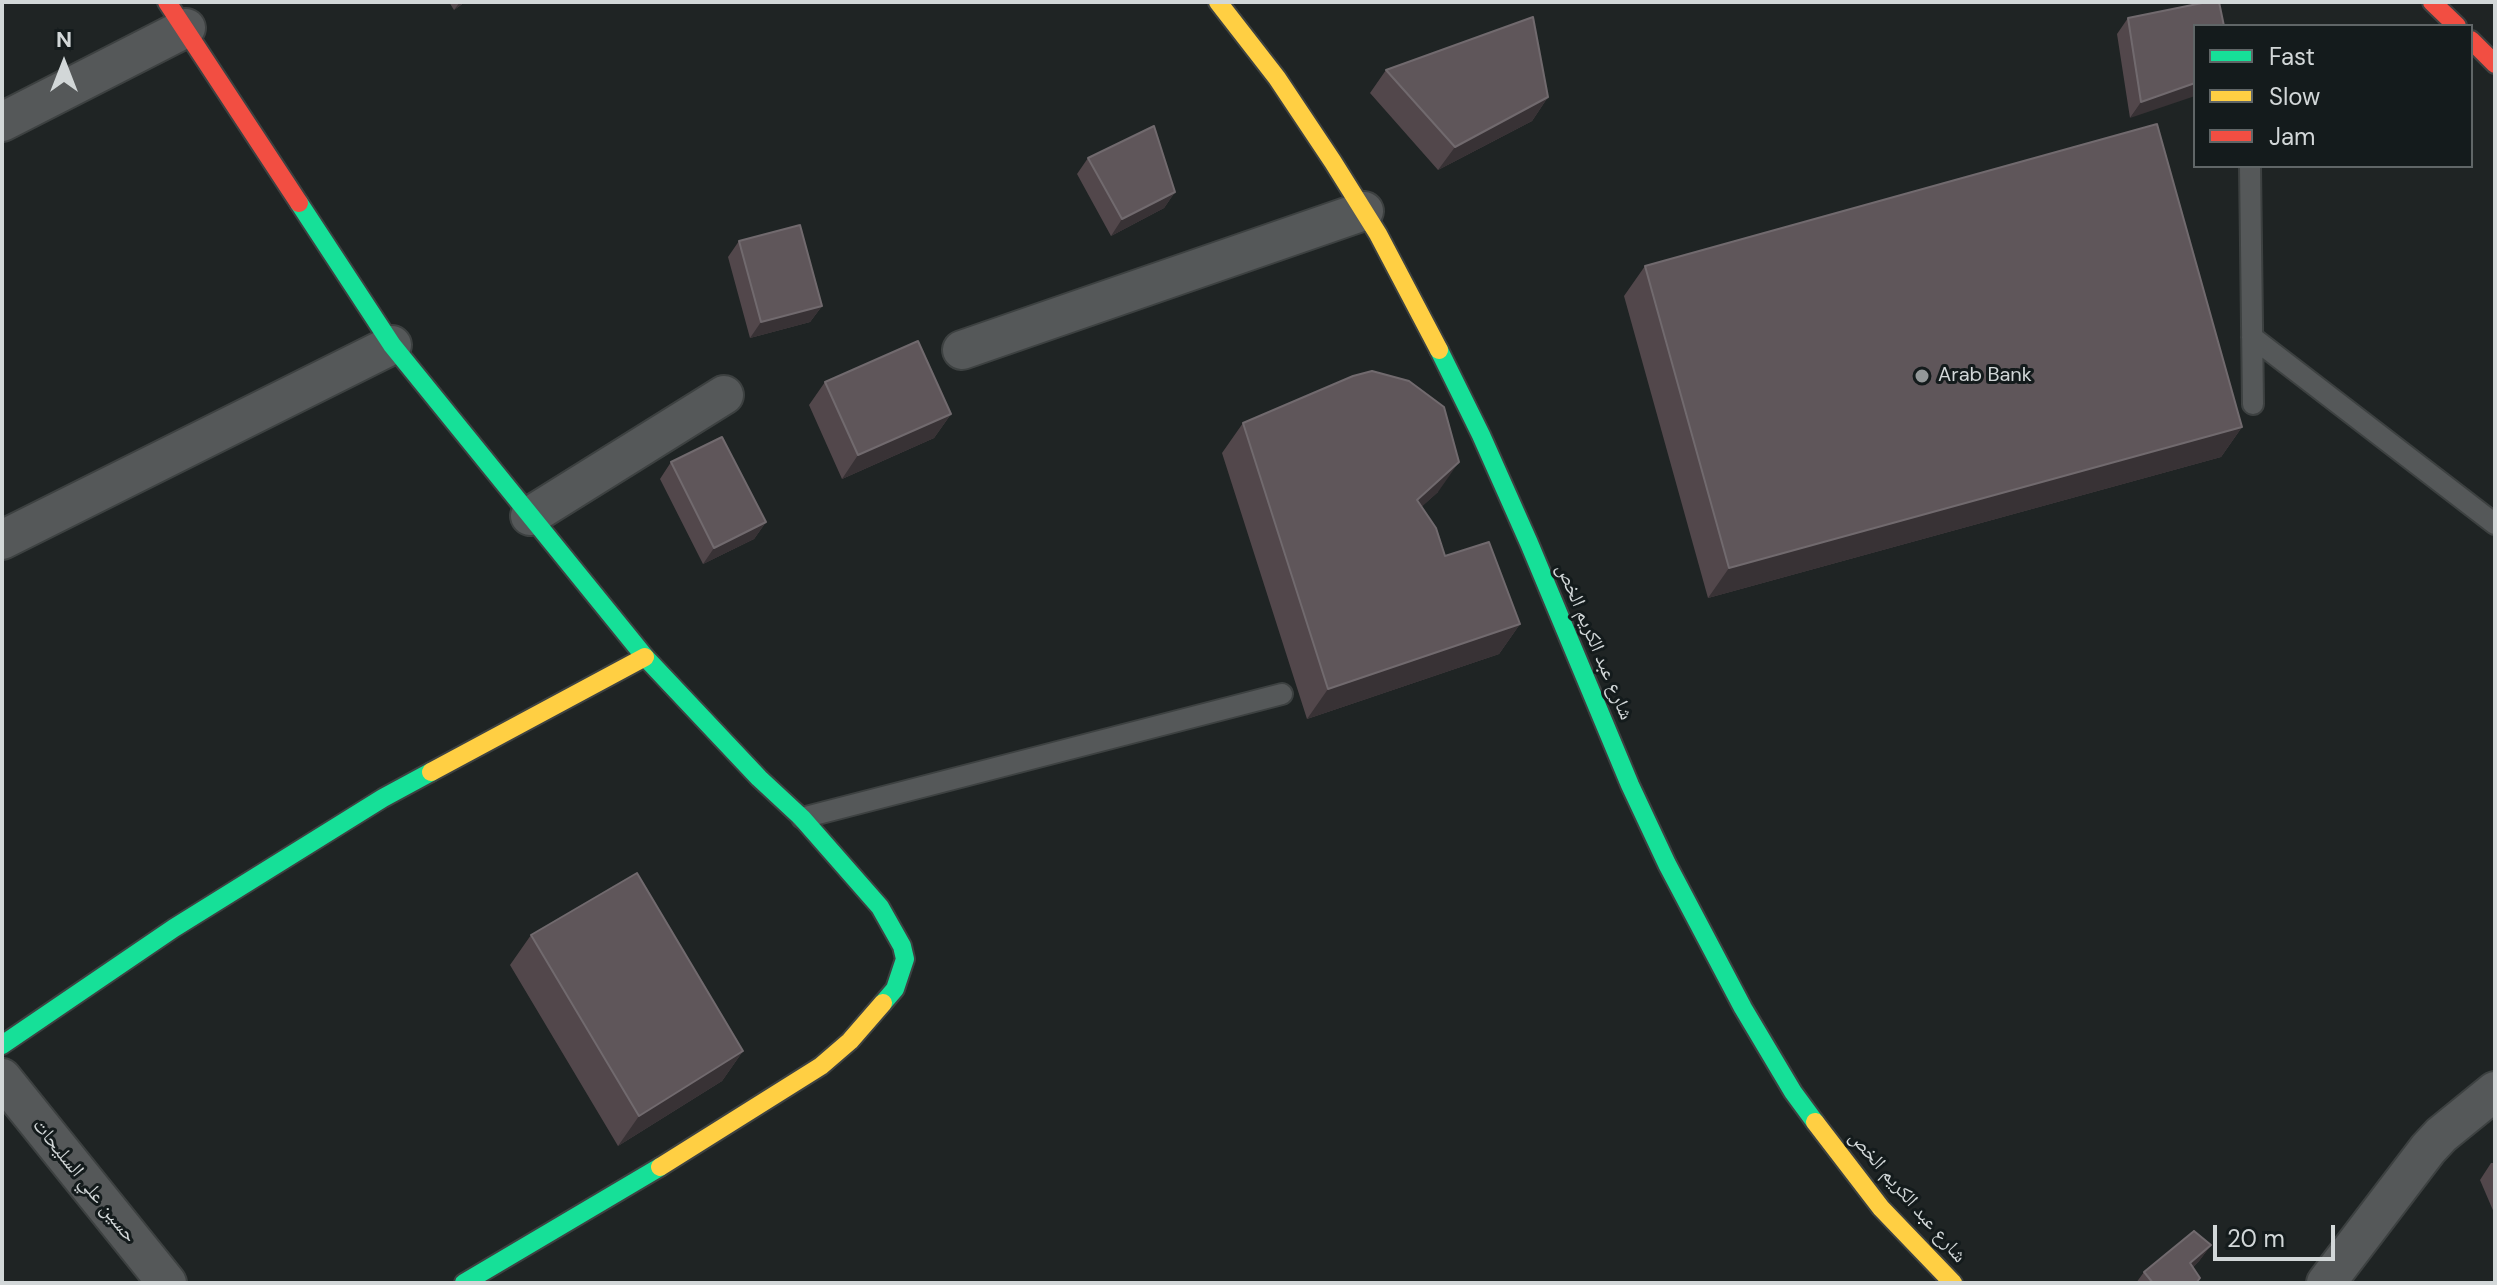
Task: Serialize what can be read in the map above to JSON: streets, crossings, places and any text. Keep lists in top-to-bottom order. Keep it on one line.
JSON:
{"streets":{"main road":["شارع عبد الكريم الخص"],"street":["حسين علي السليحات"]},"places":["Arab Bank"],"legend":["Fast","Slow","Jam"],"scale_bar":"20 m","north":"top"}
